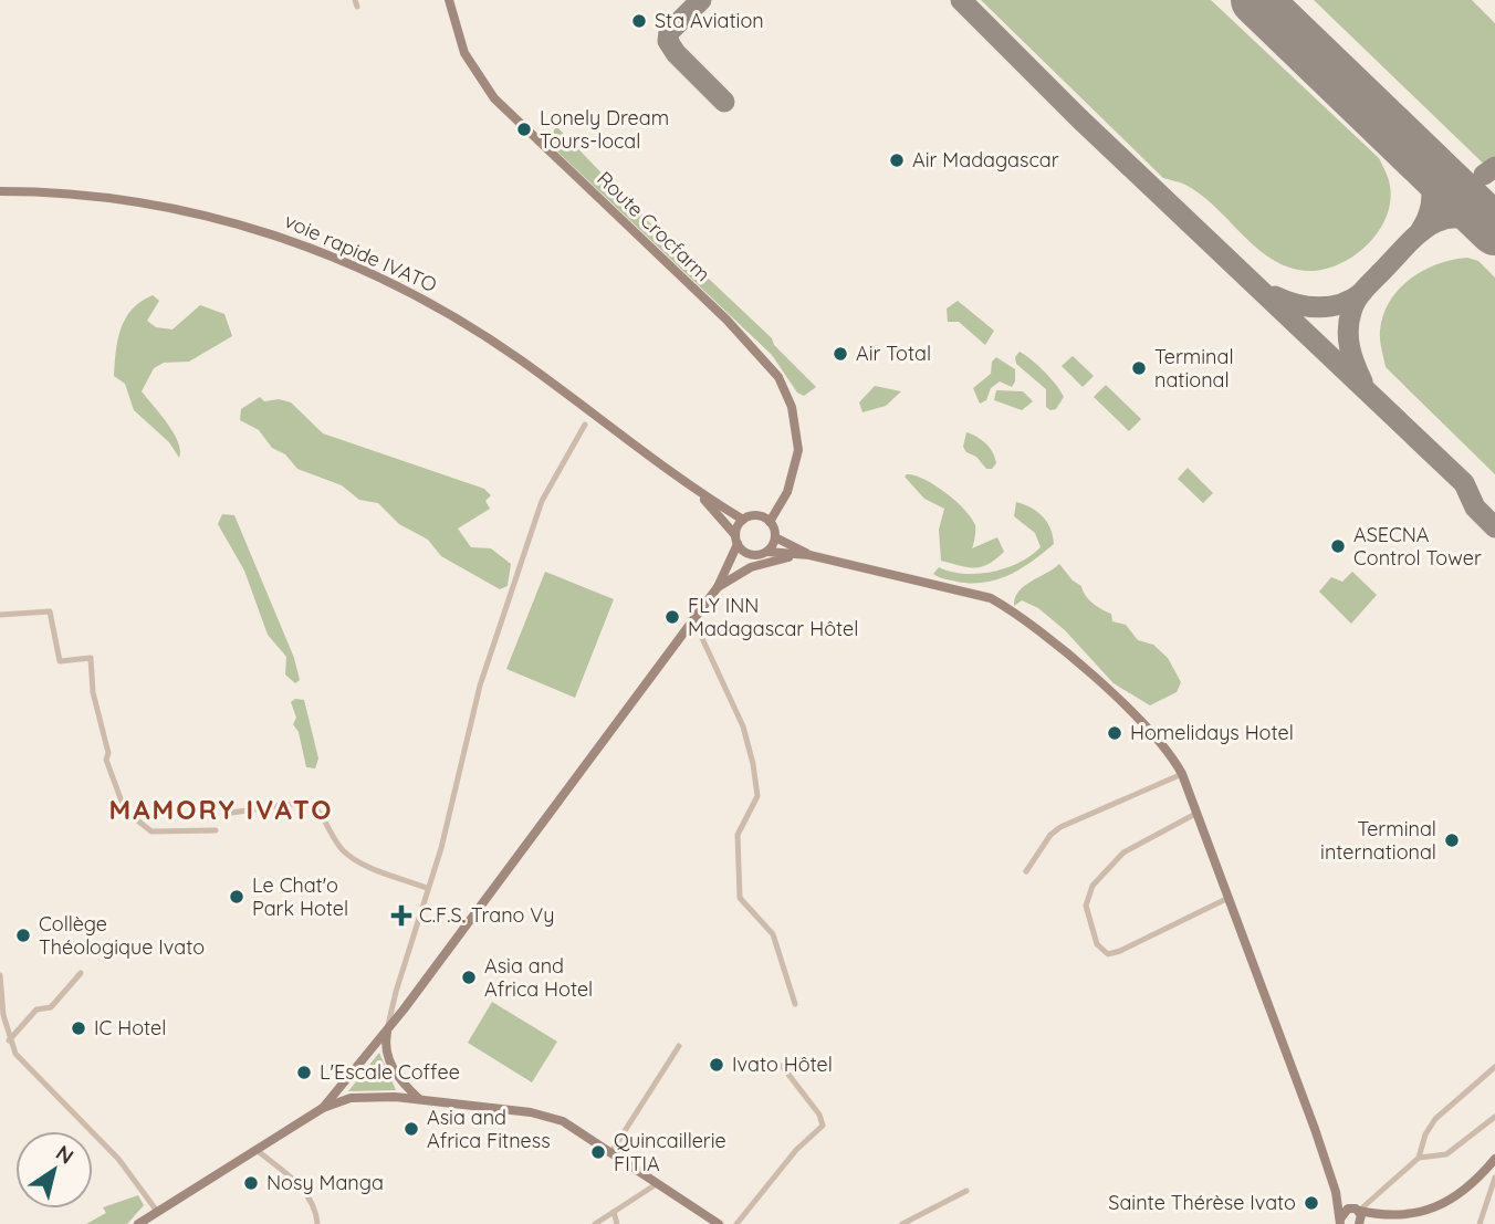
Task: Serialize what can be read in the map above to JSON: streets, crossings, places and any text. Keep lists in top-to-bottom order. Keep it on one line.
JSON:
{"streets":{"main road":["Route Crocfarm","voie rapide IVATO"]},"districts":["MAMORY IVATO"],"places":{"other":["Sta Aviation","Lonely Dream Tours-local","Air Madagascar","Air Total","Terminal national","ASECNA Control Tower","FLY INN Madagascar Hôtel","Homelidays Hotel","Terminal international","Le Chat'o Park Hotel","Collège Théologique Ivato","Asia and Africa Hotel","IC Hotel","Ivato Hôtel","L'Escale Coffee","Asia and Africa Fitness","Quincaillerie FITIA","Nosy Manga","Sainte Thérèse Ivato"],"health":["C.F.S. Trano Vy"]},"north":"top right"}
